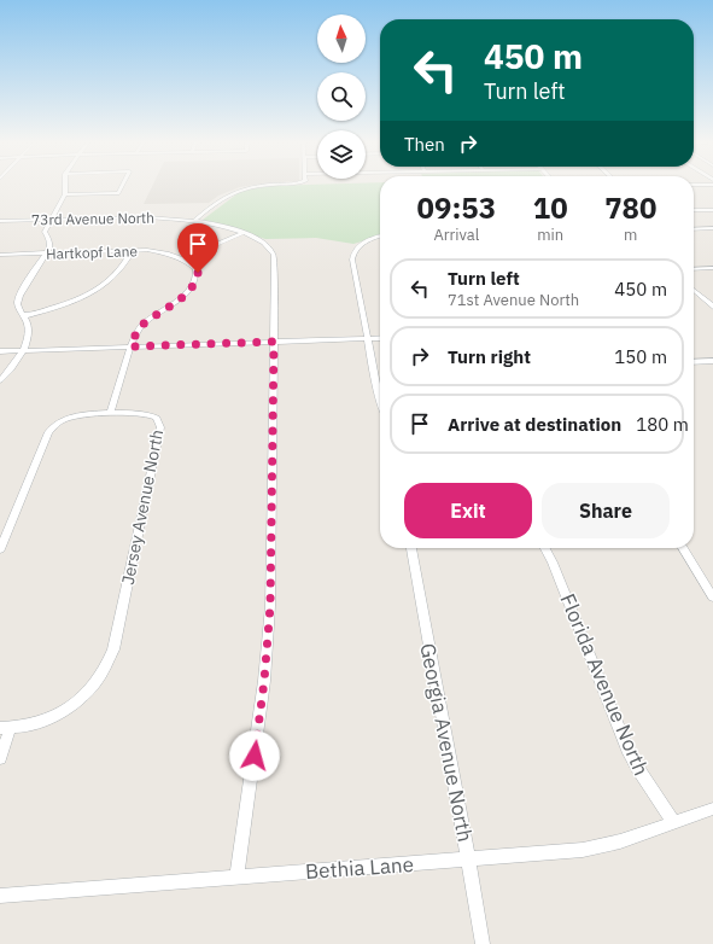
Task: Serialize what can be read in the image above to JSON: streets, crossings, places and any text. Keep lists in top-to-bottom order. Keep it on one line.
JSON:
{"streets":{"street":["73rd Avenue North","Hartkopf Lane","Jersey Avenue North","Florida Avenue North","Georgia Avenue North","Bethia Lane"]},"crossings":[["73rd Avenue North","Bethia Lane"],["Florida Avenue North","Bethia Lane"],["Georgia Avenue North","Bethia Lane"]],"north":"top","page":{"turn":["450 m","Turn left"],"then":"Then","eta":["09:53","Arrival","10","min","780","m"],"list":[{"name":"Turn left","note":"71st Avenue North","value":"450 m"},{"name":"Turn right","value":"150 m"},{"name":"Arrive at destination","value":"180 m"}],"buttons":["Exit","Share"]}}
